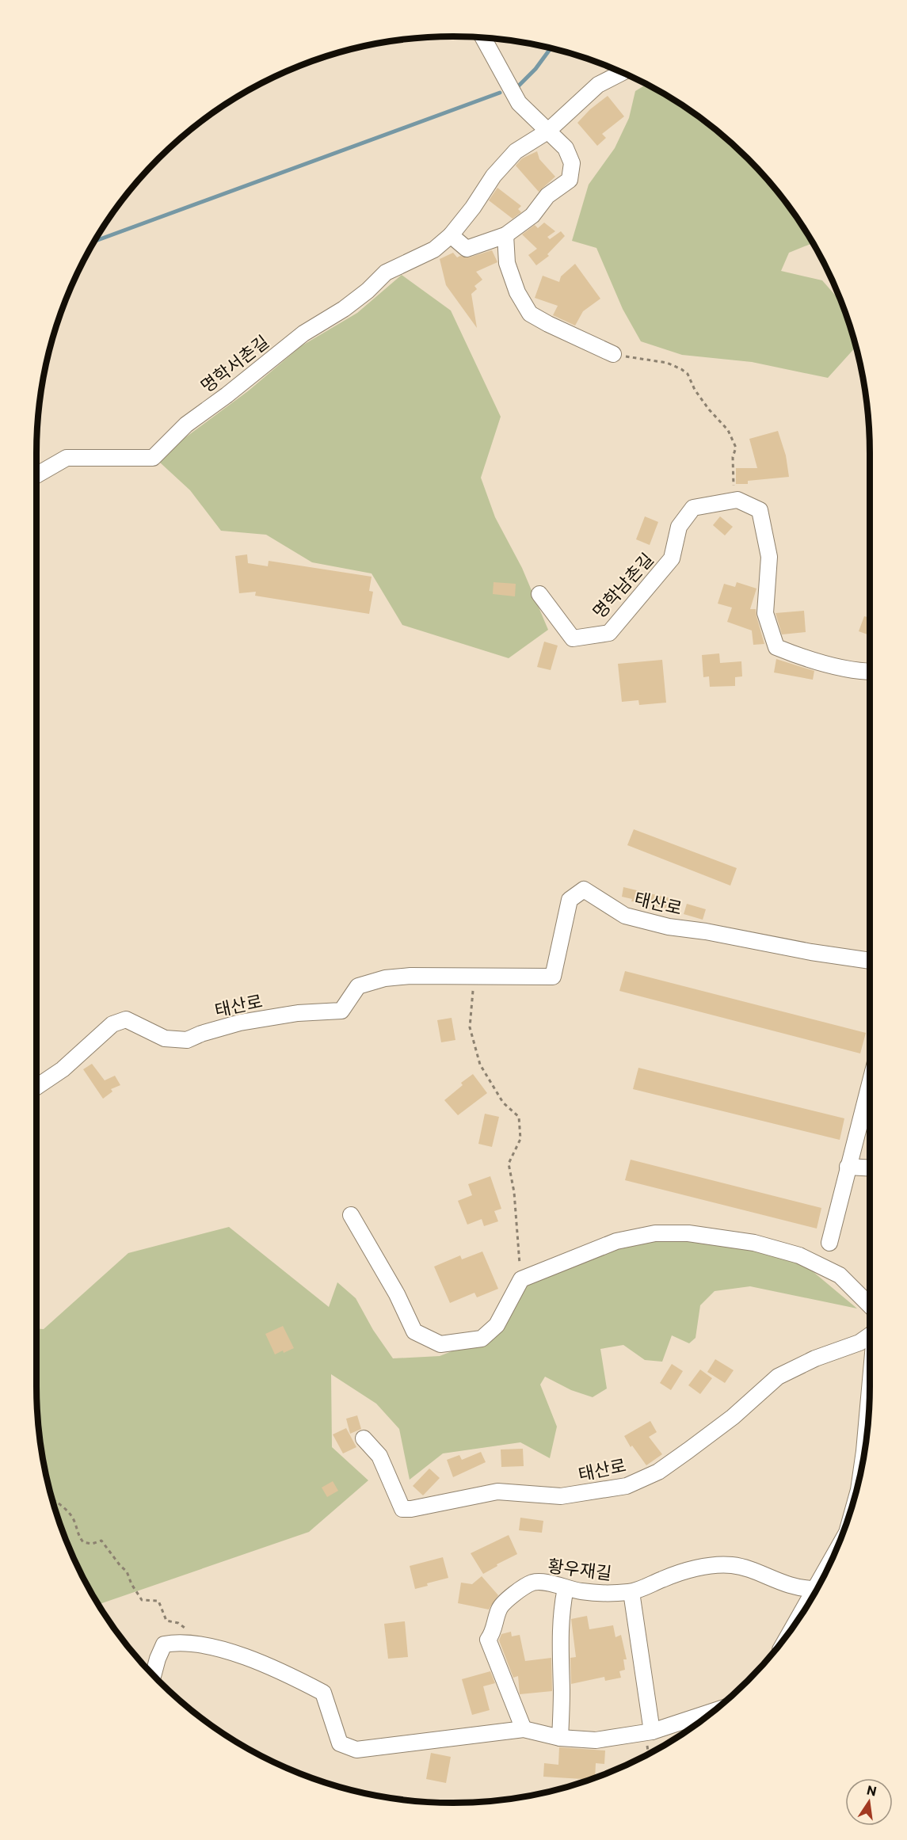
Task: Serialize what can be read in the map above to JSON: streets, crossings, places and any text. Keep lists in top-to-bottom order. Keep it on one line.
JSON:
{"streets":{"street":["명학서촌길","명학남촌길","태산로","황우재길"]},"north":"top"}
